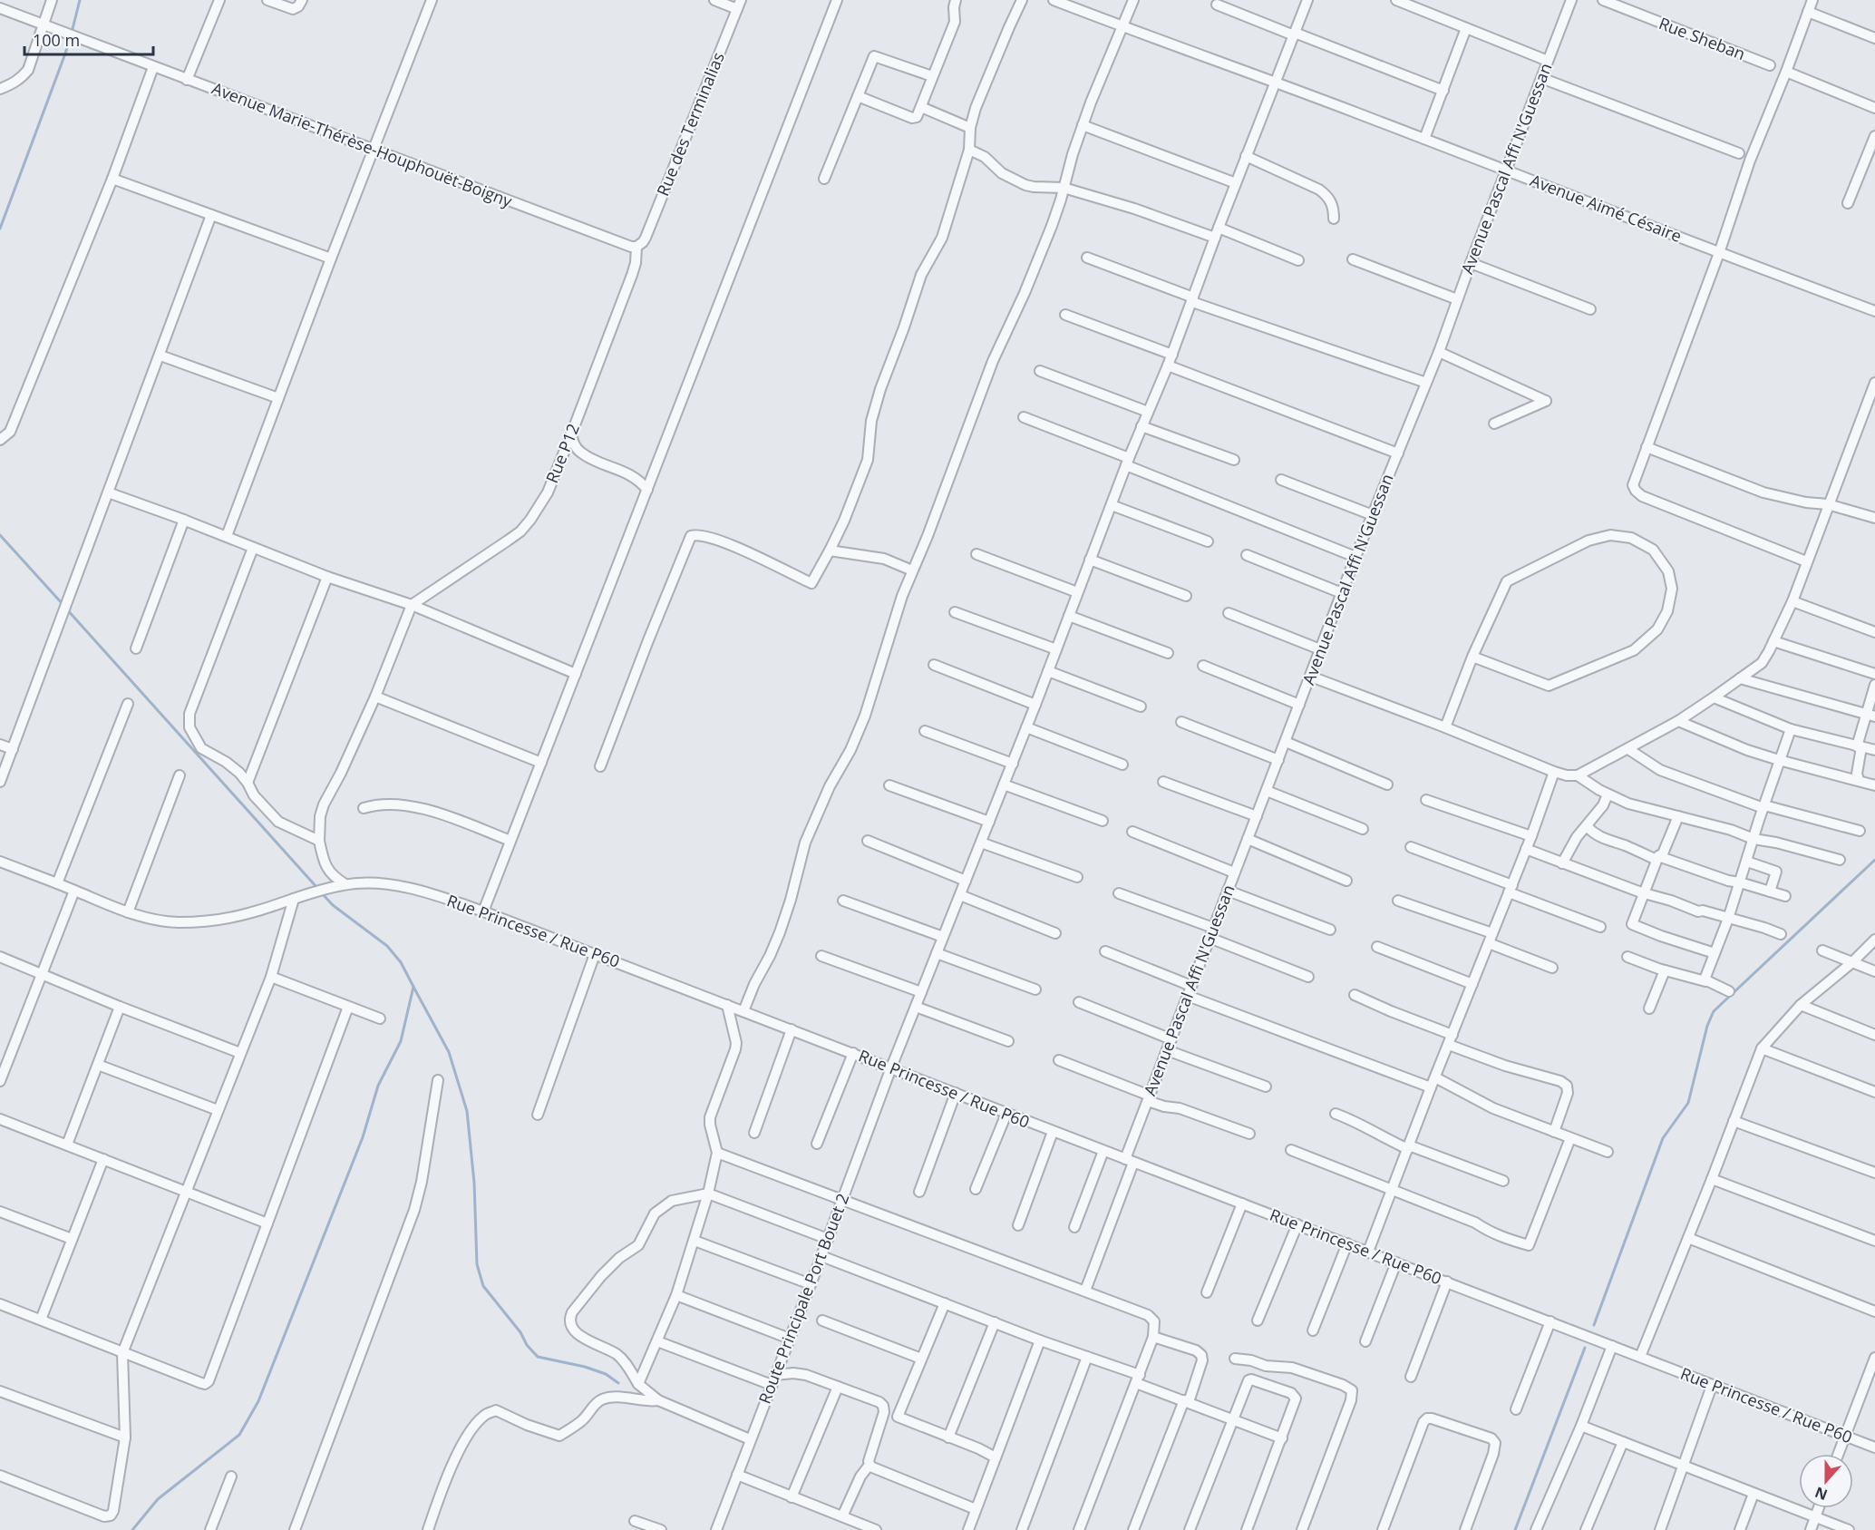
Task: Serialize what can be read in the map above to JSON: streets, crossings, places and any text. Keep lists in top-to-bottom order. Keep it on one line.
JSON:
{"streets":{"street":["Rue Sheban","Rue des Terminalias","Avenue Marie-Thérèse-Houphouët-Boigny","Avenue Pascal Affi N'Guessan","Avenue Aimé Césaire","Rue P12","Rue Princesse / Rue P60","Route Principale Port Bouet 2"]},"crossings":[["Rue des Terminalias","Avenue Marie-Thérèse-Houphouët-Boigny"],["Rue des Terminalias","Rue P12"],["Avenue Marie-Thérèse-Houphouët-Boigny","Rue P12"],["Avenue Pascal Affi N'Guessan","Avenue Aimé Césaire"],["Avenue Pascal Affi N'Guessan","Rue Princesse / Rue P60"],["Avenue Aimé Césaire","Route Principale Port Bouet 2"],["Rue Princesse / Rue P60","Route Principale Port Bouet 2"]],"scale_bar":"100 m","north":"bottom"}
